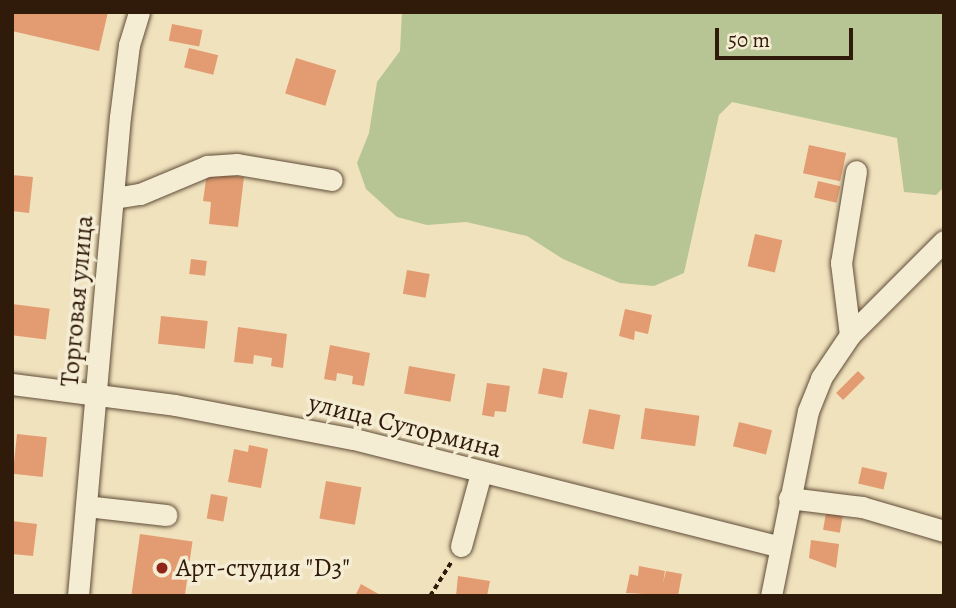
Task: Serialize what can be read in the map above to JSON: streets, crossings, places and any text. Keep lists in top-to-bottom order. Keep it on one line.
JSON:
{"streets":{"street":["Торговая улица","улица Сутормина"]},"crossings":[["Торговая улица","улица Сутормина"]],"places":["Арт-студия \"D3\""],"scale_bar":"50 m"}
